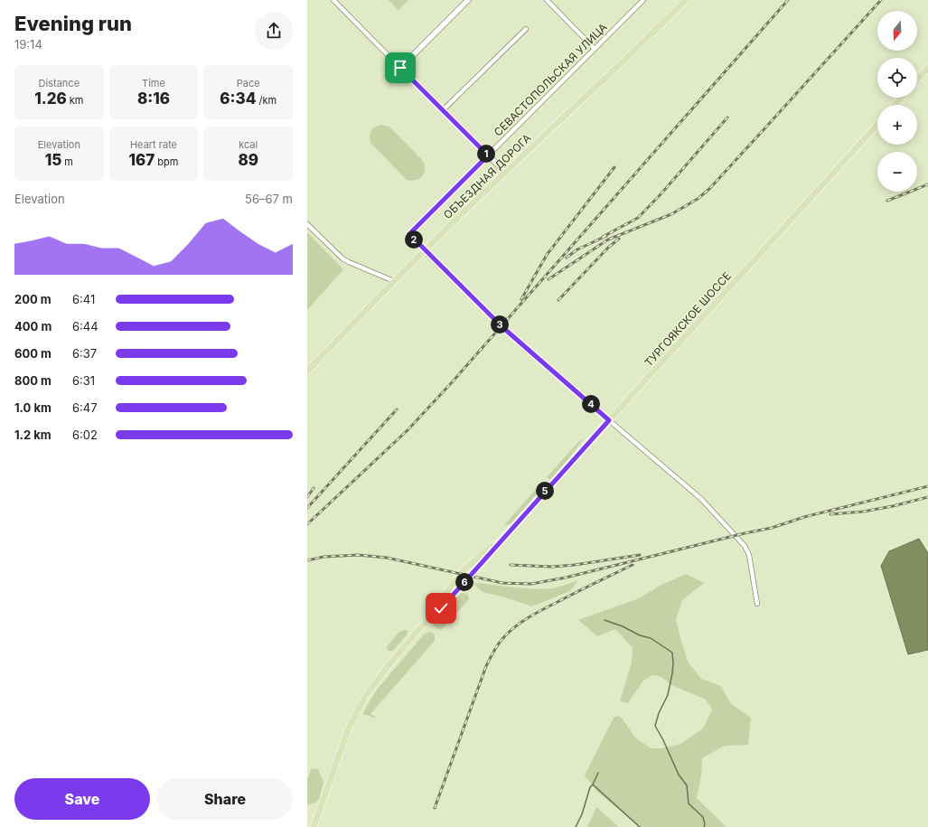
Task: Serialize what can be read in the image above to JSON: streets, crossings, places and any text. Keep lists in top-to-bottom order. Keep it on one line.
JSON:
{"streets":{"main road":["ОБЪЕЗДНАЯ ДОРОГА","ТУРГОЯКСКОЕ ШОССЕ"],"street":["СЕВАСТОПОЛЬСКАЯ УЛИЦА"]},"crossings":[["СЕВАСТОПОЛЬСКАЯ УЛИЦА","ОБЪЕЗДНАЯ ДОРОГА"]],"north":"bottom","page":{"heading":["Evening run","19:14"],"map_buttons":["+","−"],"stats":[["Distance","1.26 km"],["Time","8:16"],["Pace","6:34 /km"],["Elevation","15 m"],["Heart rate","167 bpm"],["kcal","89"]],"pins":["1","2","3","4","5","6"],"chart":["Elevation","56–67 m"],"list":[{"name":"200 m","note":"6:41"},{"name":"400 m","note":"6:44"},{"name":"600 m","note":"6:37"},{"name":"800 m","note":"6:31"},{"name":"1.0 km","note":"6:47"},{"name":"1.2 km","note":"6:02"}],"buttons":["Save","Share"]}}
